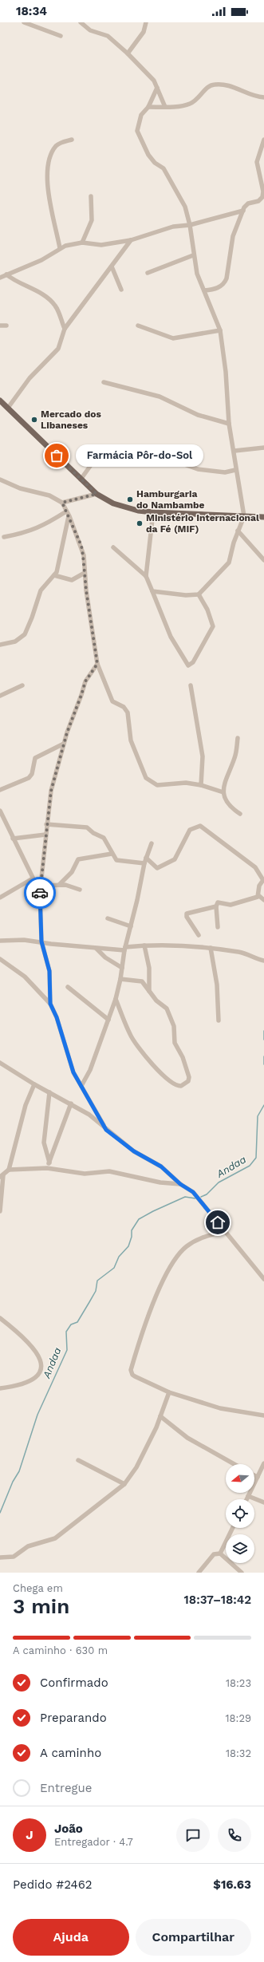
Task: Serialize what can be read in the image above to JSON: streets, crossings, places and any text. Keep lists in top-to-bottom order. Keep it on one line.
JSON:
{"water":["Andaa"],"places":["Mercado dos Libaneses","Farmácia Pôr-do-Sol","Hamburgaria do Nambambe","Ministério Internacional da Fé (MIF)"],"north":"left","page":{"status":"18:34","bubble":"Farmácia Pôr-do-Sol","heading":["3 min","Chega em","18:37–18:42"],"panel":["João","Entregador · 4.7","Pedido #2462","$16.63"],"bar":"A caminho · 630 m","list":[["Confirmado","18:23"],["Preparando","18:29"],["A caminho","18:32"],"Entregue"],"round":"J","buttons":["Ajuda","Compartilhar"]}}
